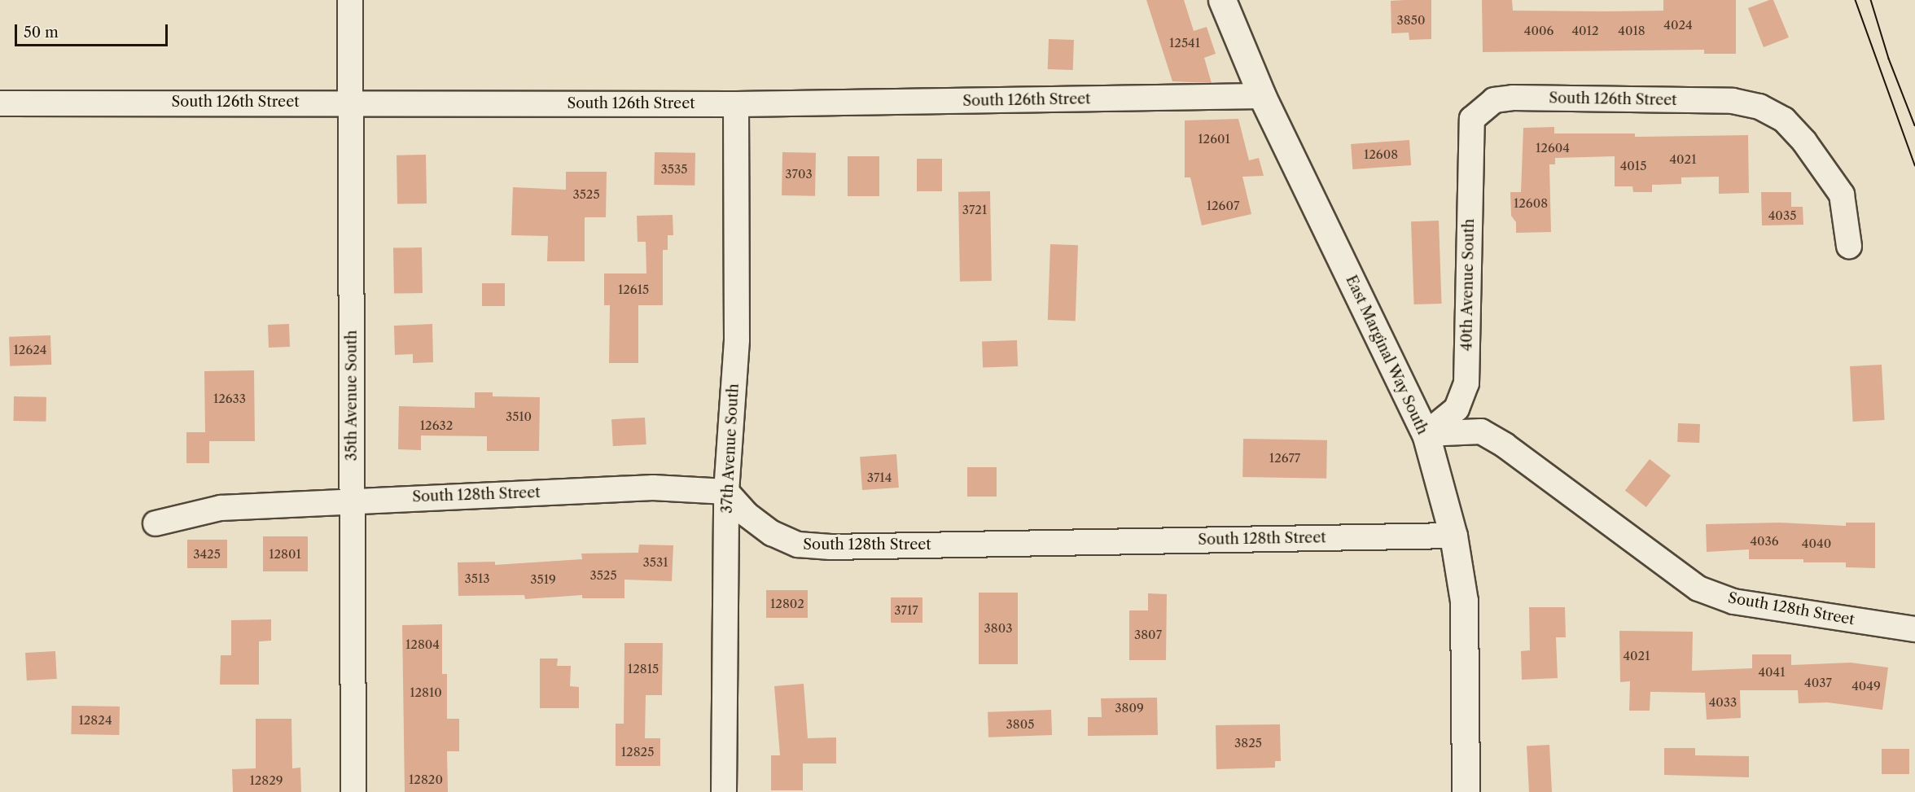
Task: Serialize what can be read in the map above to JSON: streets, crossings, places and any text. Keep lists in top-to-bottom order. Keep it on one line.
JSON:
{"streets":{"street":["South 126th Street","40th Avenue South","East Marginal Way South","35th Avenue South","37th Avenue South","South 128th Street"]},"crossings":[["South 126th Street","40th Avenue South"],["South 126th Street","East Marginal Way South"],["South 126th Street","35th Avenue South"],["South 126th Street","37th Avenue South"],["40th Avenue South","East Marginal Way South"],["40th Avenue South","South 128th Street"],["East Marginal Way South","South 128th Street"],["35th Avenue South","South 128th Street"],["37th Avenue South","South 128th Street"]],"house_numbers":["3850","4024","4006","4012","4018","12541","12601","12604","12608","4021","4015","3535","3703","3525","12608","12607","3721","4035","12615","12624","12633","3510","12632","12677","3714","4036","4040","3425","12801","3531","3525","3513","3519","12802","3717","3803","3807","12804","4021","12815","4041","4037","4049","12810","4033","3809","12824","3805","3825","12825","12820","12829"],"scale_bar":"50 m"}
